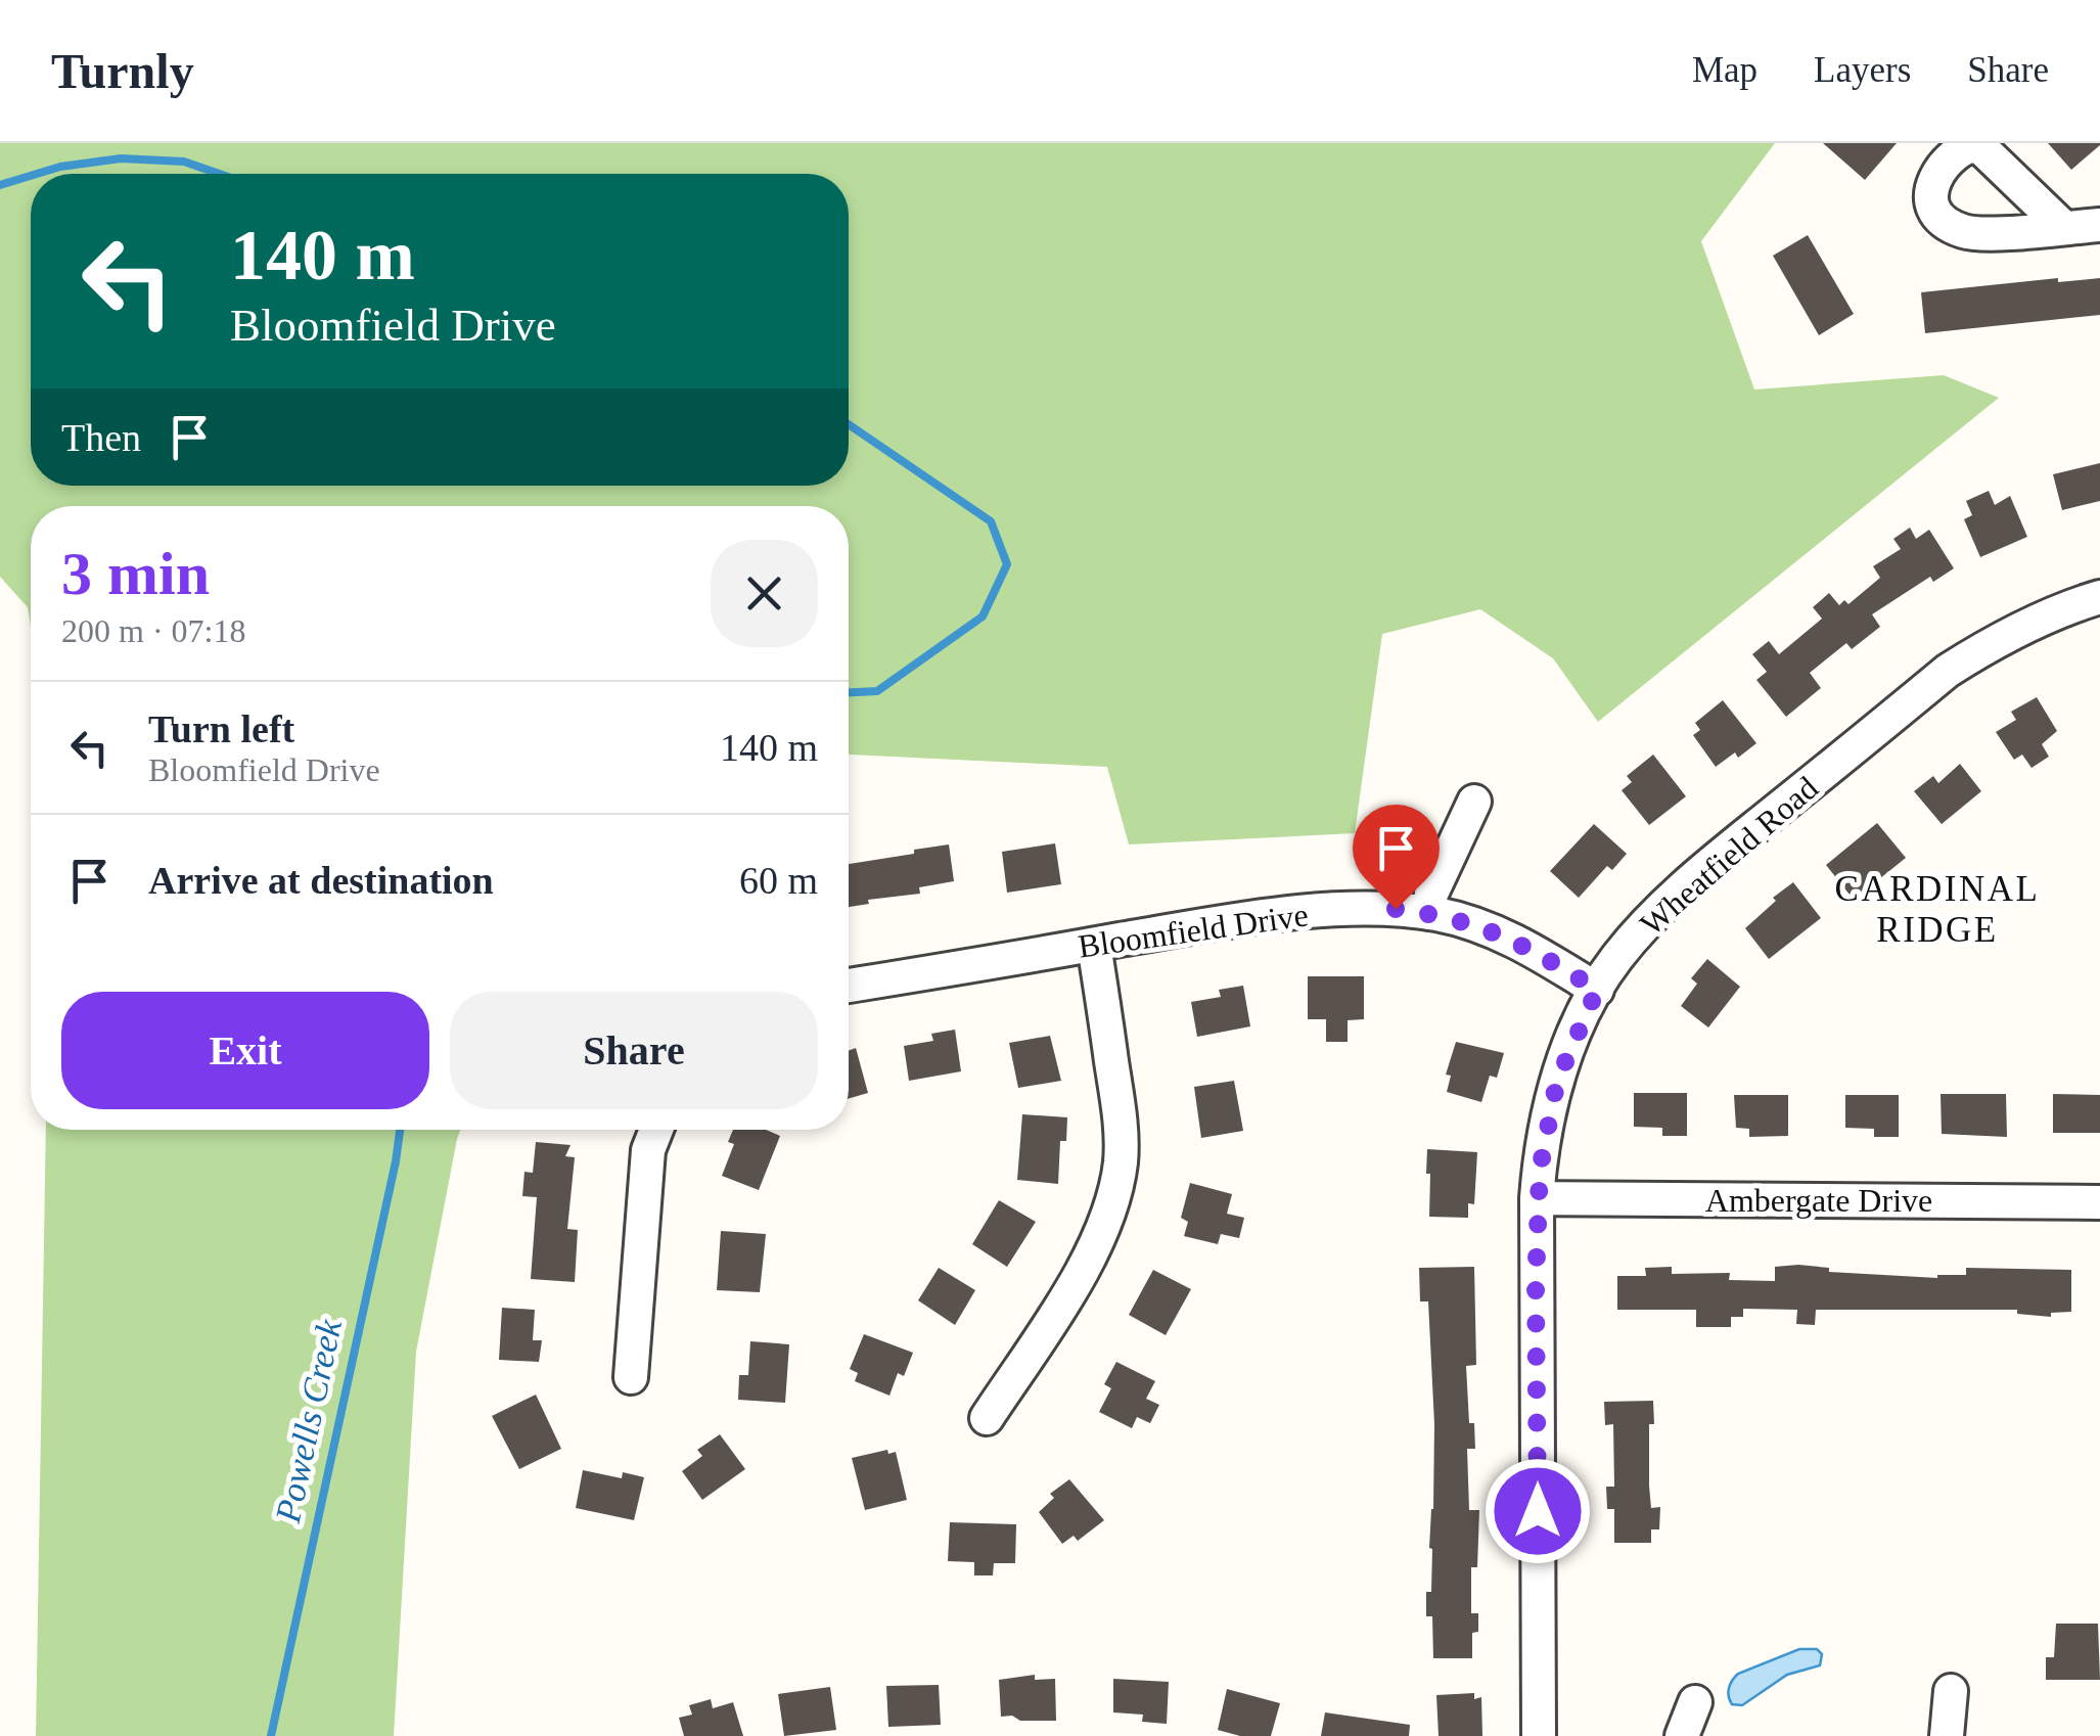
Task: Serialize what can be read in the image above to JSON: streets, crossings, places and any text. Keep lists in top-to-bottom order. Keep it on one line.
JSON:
{"streets":{"street":["Wheatfield Road","Bloomfield Drive","Ambergate Drive"]},"crossings":[["Wheatfield Road","Bloomfield Drive"],["Wheatfield Road","Ambergate Drive"]],"districts":["CARDINAL RIDGE"],"water":["Powells Creek"],"page":{"header":"Turnly","nav":["Map","Layers","Share"],"turn":["140 m","Bloomfield Drive"],"then":"Then","heading":["3 min","200 m · 07:18"],"list":[{"name":"Turn left","note":"Bloomfield Drive","value":"140 m"},{"name":"Arrive at destination","value":"60 m"}],"buttons":["Exit","Share"]}}
